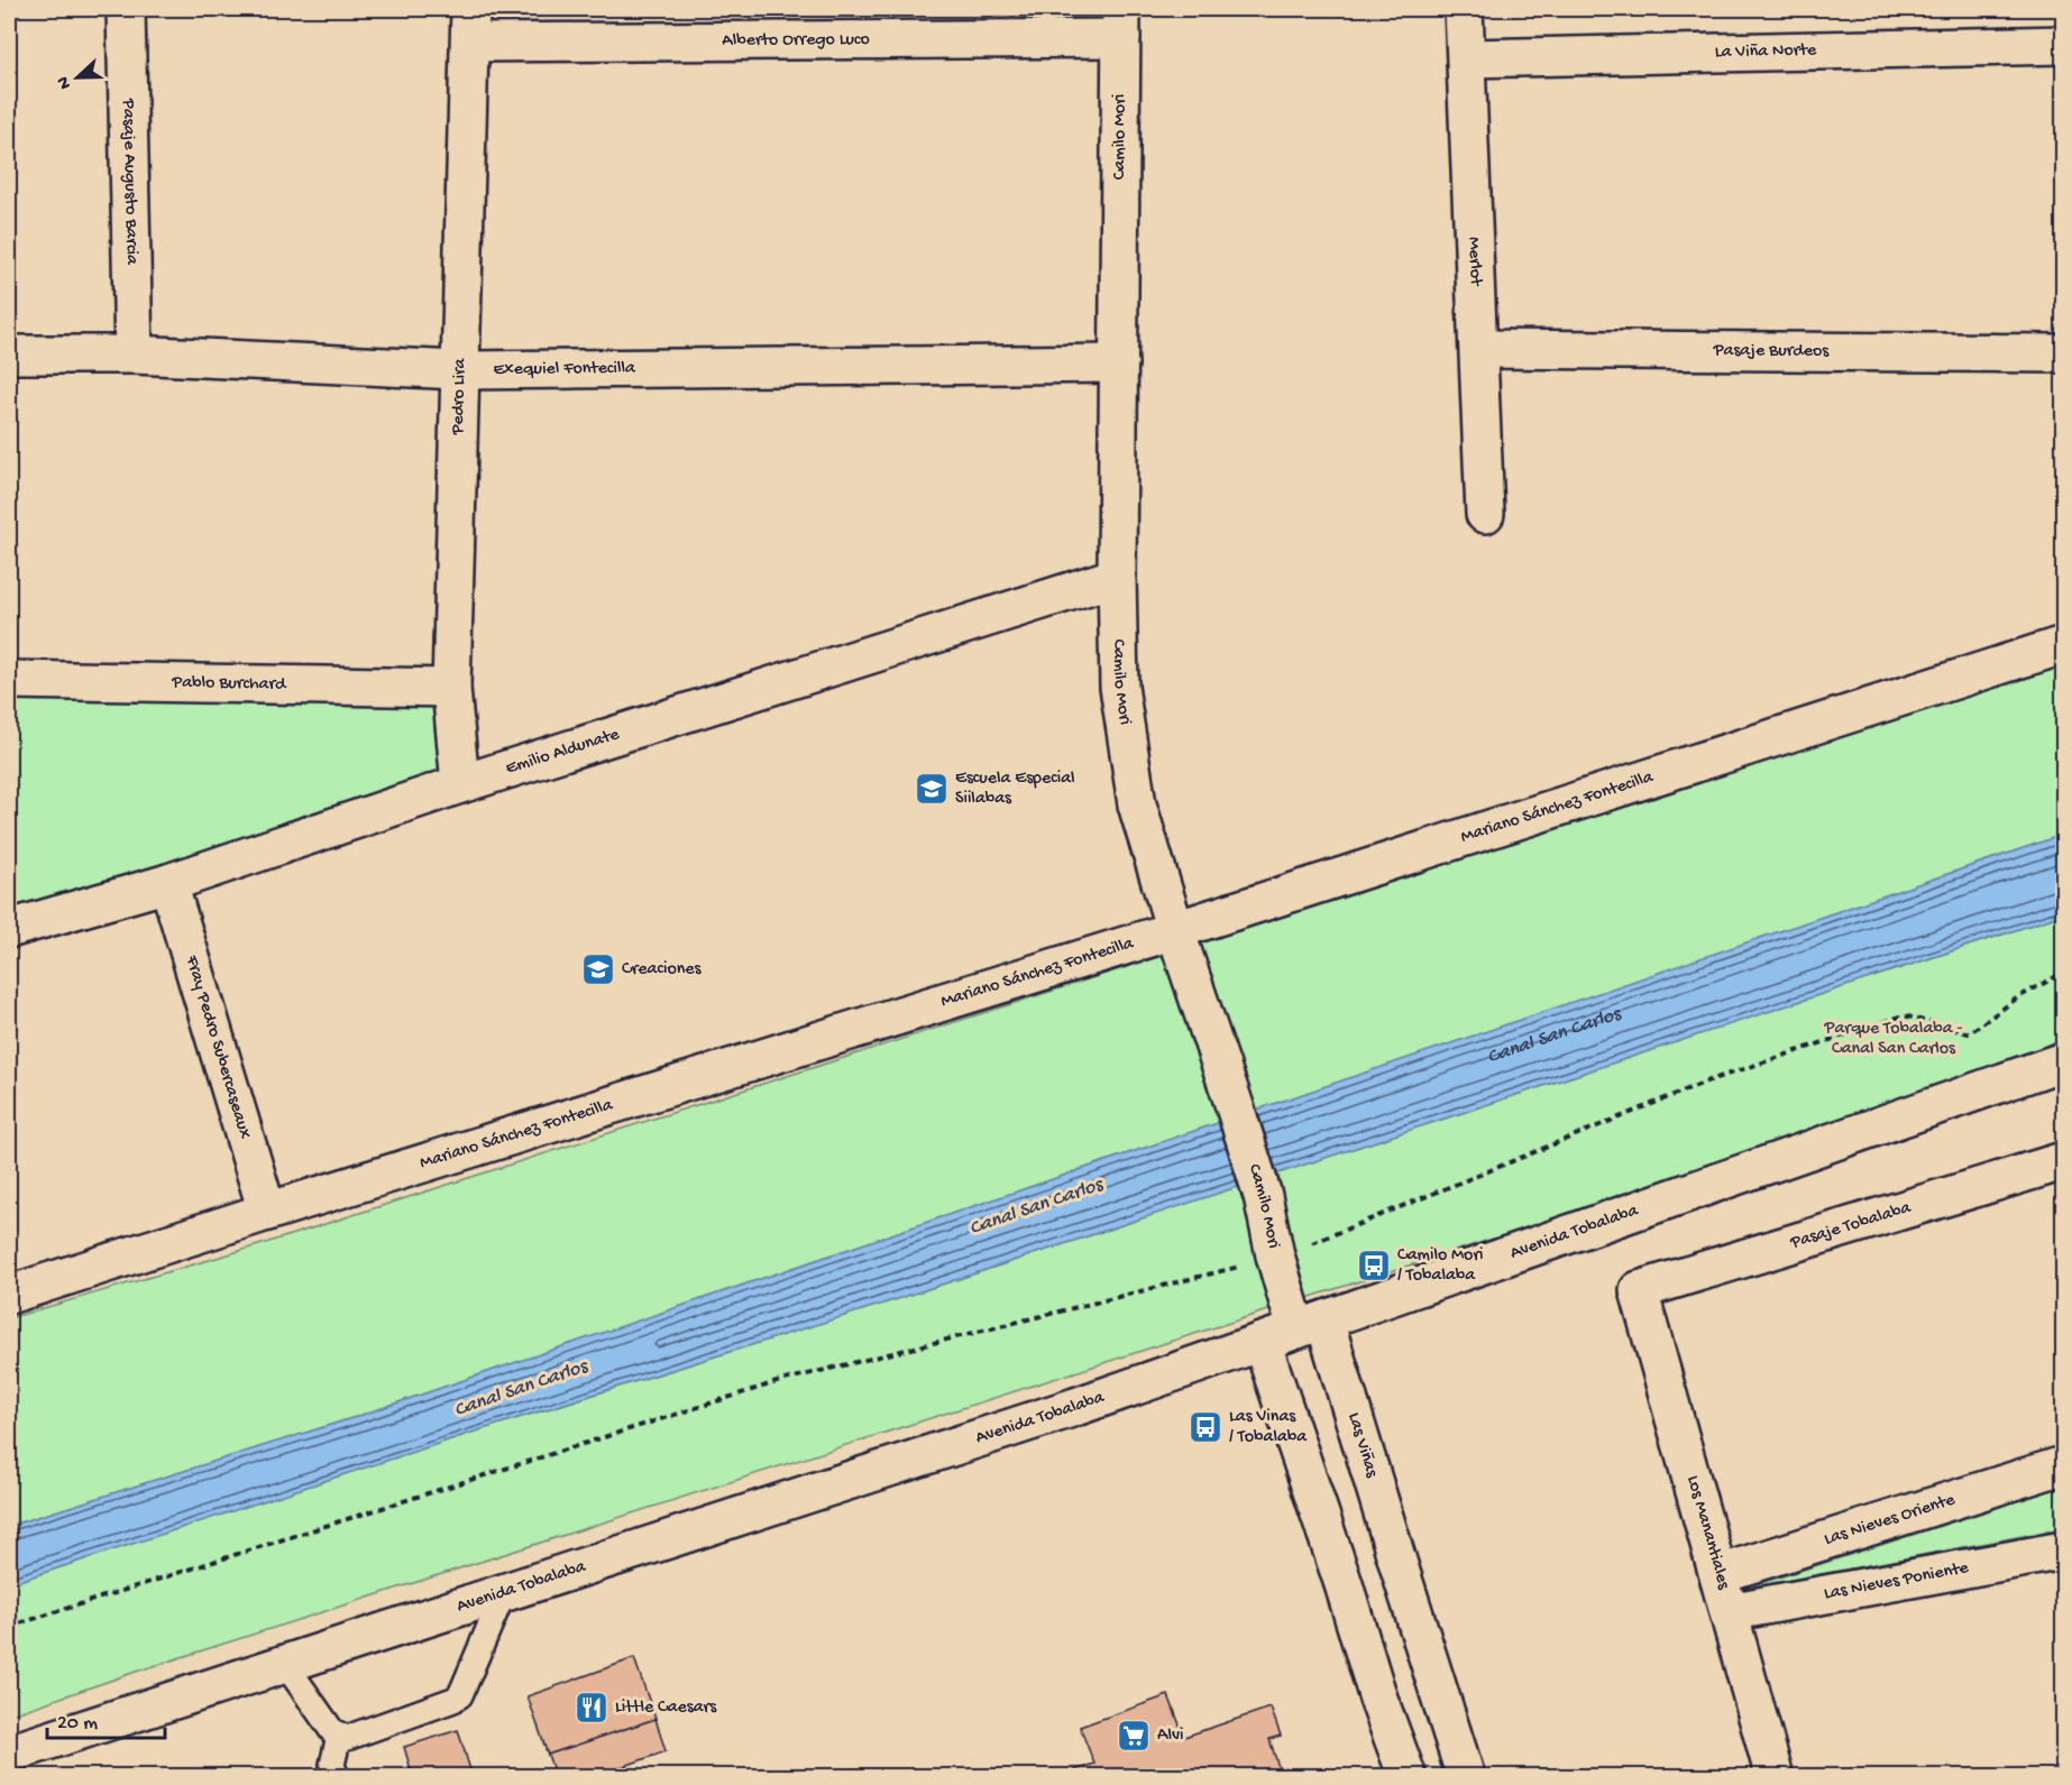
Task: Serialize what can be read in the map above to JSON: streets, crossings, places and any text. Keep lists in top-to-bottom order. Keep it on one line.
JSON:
{"streets":{"street":["Alberto Orrego Luco","La Viña Norte","Camilo Mori","Pasaje Augusto Barcia","Merlot","Pasaje Burdeos","Exequiel Fontecilla","Pedro Lira","Pablo Burchard","Emilio Aldunate","Mariano Sánchez Fontecilla","Fray Pedro Subercaseaux","Pasaje Tobalaba","Avenida Tobalaba","Las Viñas","Las Nieves Oriente","Los Manantiales","Las Nieves Poniente"]},"crossings":[["Alberto Orrego Luco","Camilo Mori"],["Alberto Orrego Luco","Pedro Lira"],["La Viña Norte","Merlot"],["Camilo Mori","Exequiel Fontecilla"],["Camilo Mori","Emilio Aldunate"],["Camilo Mori","Mariano Sánchez Fontecilla"],["Camilo Mori","Avenida Tobalaba"],["Camilo Mori","Las Viñas"],["Pasaje Augusto Barcia","Exequiel Fontecilla"],["Merlot","Pasaje Burdeos"],["Exequiel Fontecilla","Pedro Lira"],["Pedro Lira","Pablo Burchard"],["Pedro Lira","Emilio Aldunate"],["Emilio Aldunate","Fray Pedro Subercaseaux"],["Mariano Sánchez Fontecilla","Fray Pedro Subercaseaux"],["Pasaje Tobalaba","Los Manantiales"],["Avenida Tobalaba","Las Viñas"],["Las Nieves Oriente","Los Manantiales"],["Los Manantiales","Las Nieves Poniente"]],"water":["Canal San Carlos"],"parks":["Parque Tobalaba - Canal San Carlos"],"places":{"school or university":["Escuela Especial Siilabas","Creaciones"],"bus stop":["Camilo Mori / Tobalaba","Las Vinas / Tobalaba"],"restaurant":["Little Caesars"],"supermarket":["Alvi"]},"scale_bar":"20 m","north":"left"}
